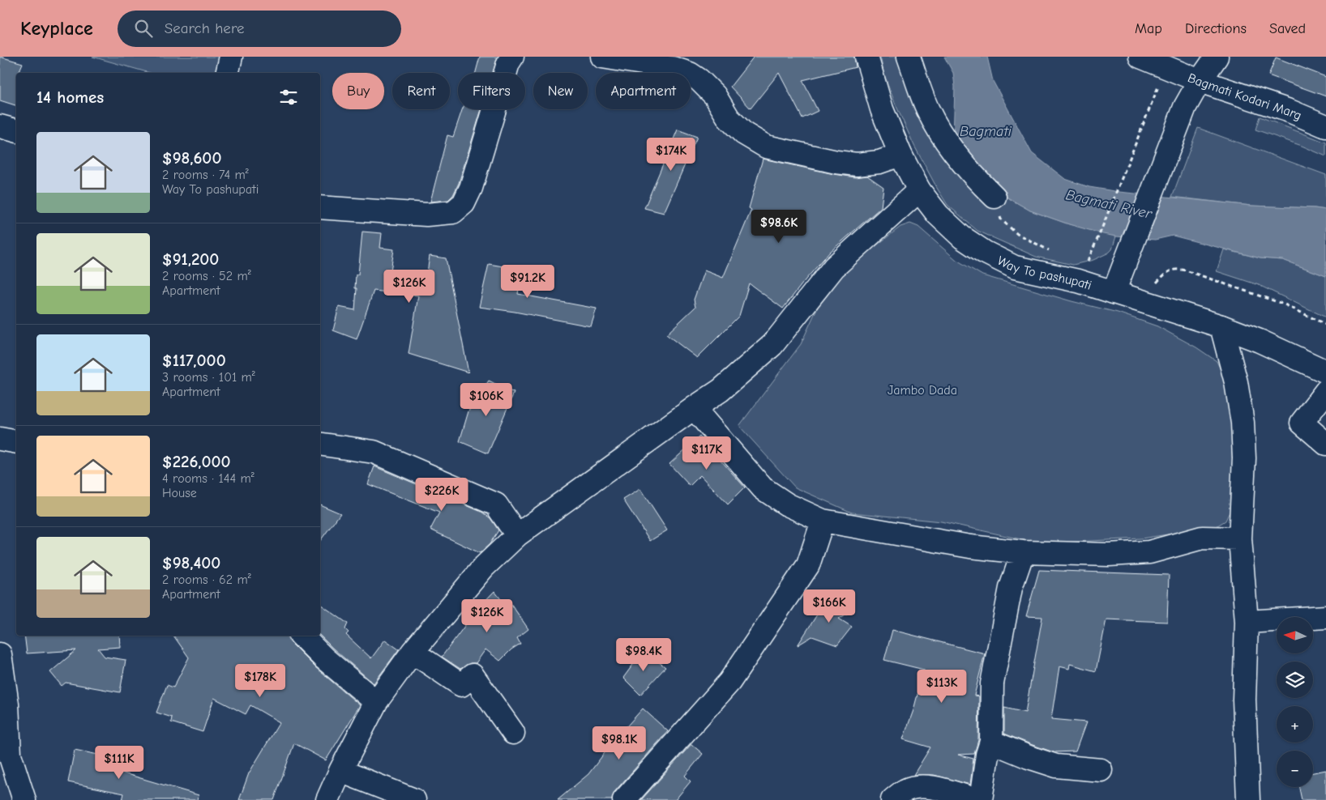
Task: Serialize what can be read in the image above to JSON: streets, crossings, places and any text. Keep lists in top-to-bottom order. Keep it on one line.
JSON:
{"streets":{"street":["Bagmati Kodari Marg","Way To pashupati"]},"water":["Bagmati","Bagmati River"],"parks":["Jambo Dada"],"north":"left","page":{"header":"Keyplace","search":"Search here","nav":["Map","Directions","Saved"],"chip":["Buy","Rent","Filters","New","Apartment"],"heading":"14 homes","list":[{"name":"$98,600","note":"2 rooms · 74 m² · Way To pashupati"},{"name":"$91,200","note":"2 rooms · 52 m² · Apartment"},{"name":"$117,000","note":"3 rooms · 101 m² · Apartment"},{"name":"$226,000","note":"4 rooms · 144 m² · House"},{"name":"$98,400","note":"2 rooms · 62 m² · Apartment"}],"price":["$174K","$98.6K","$91.2K","$126K","$106K","$117K","$226K","$166K","$126K","$98.4K","$178K","$113K","$98.1K","$111K"],"map_buttons":["+","−"]}}
